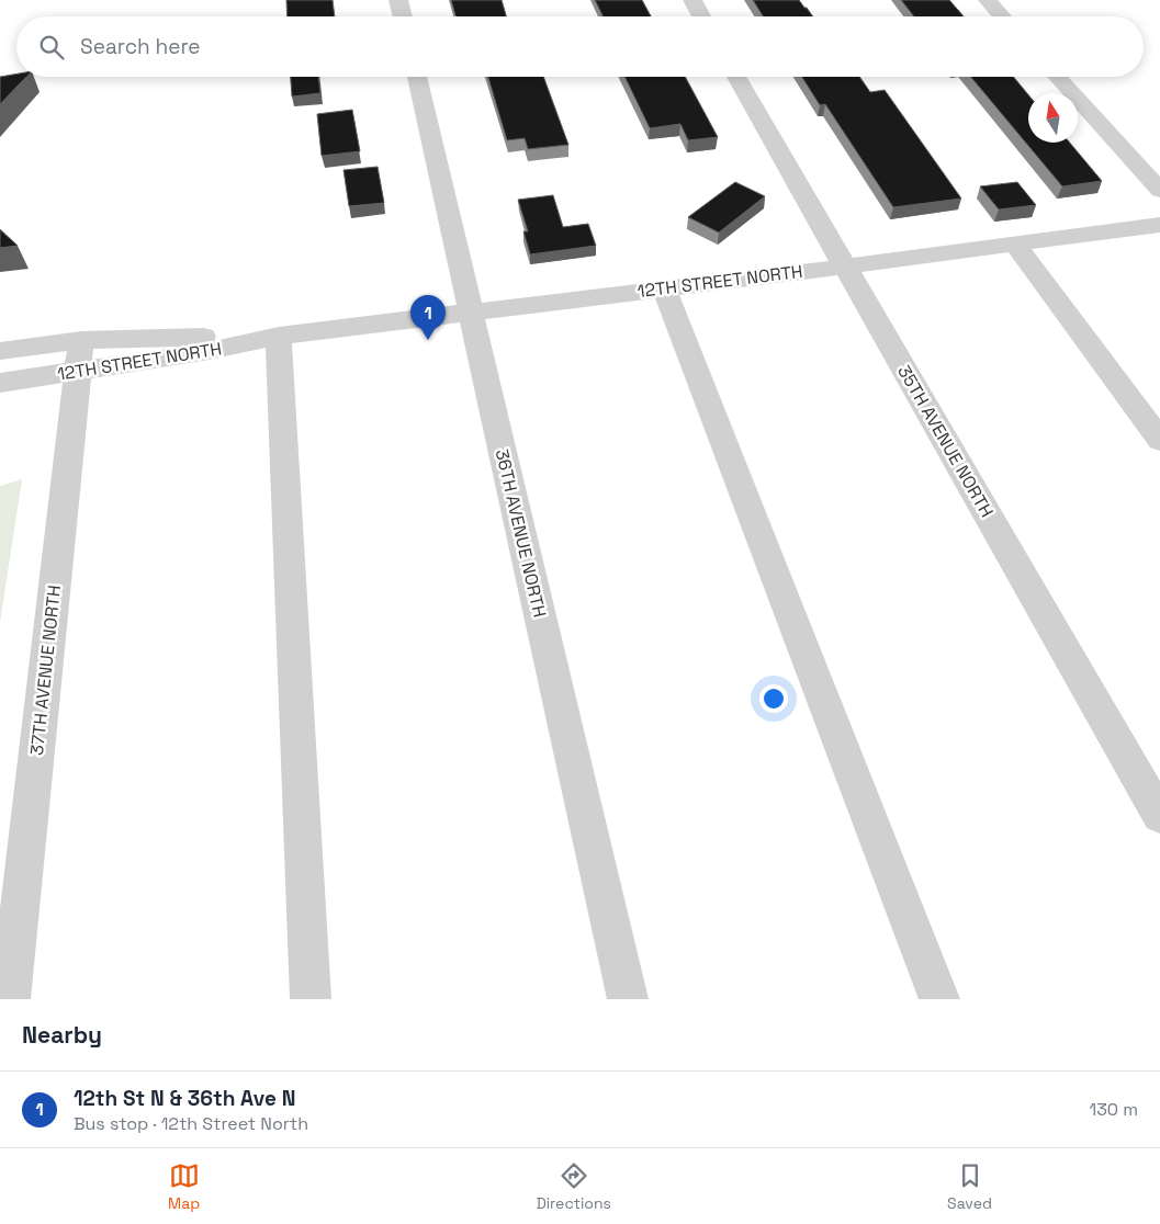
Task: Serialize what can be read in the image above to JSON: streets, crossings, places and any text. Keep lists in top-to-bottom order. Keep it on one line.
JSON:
{"streets":{"street":["12TH STREET NORTH","35TH AVENUE NORTH","36TH AVENUE NORTH","37TH AVENUE NORTH"]},"crossings":[["12TH STREET NORTH","35TH AVENUE NORTH"],["12TH STREET NORTH","36TH AVENUE NORTH"],["12TH STREET NORTH","37TH AVENUE NORTH"]],"north":"top","page":{"search":"Search here","pins":"1","heading":"Nearby","list":[{"mark":"1","name":"12th St N & 36th Ave N","note":"Bus stop · 12th Street North","value":"130 m"}],"nav":["Map","Directions","Saved"]}}
